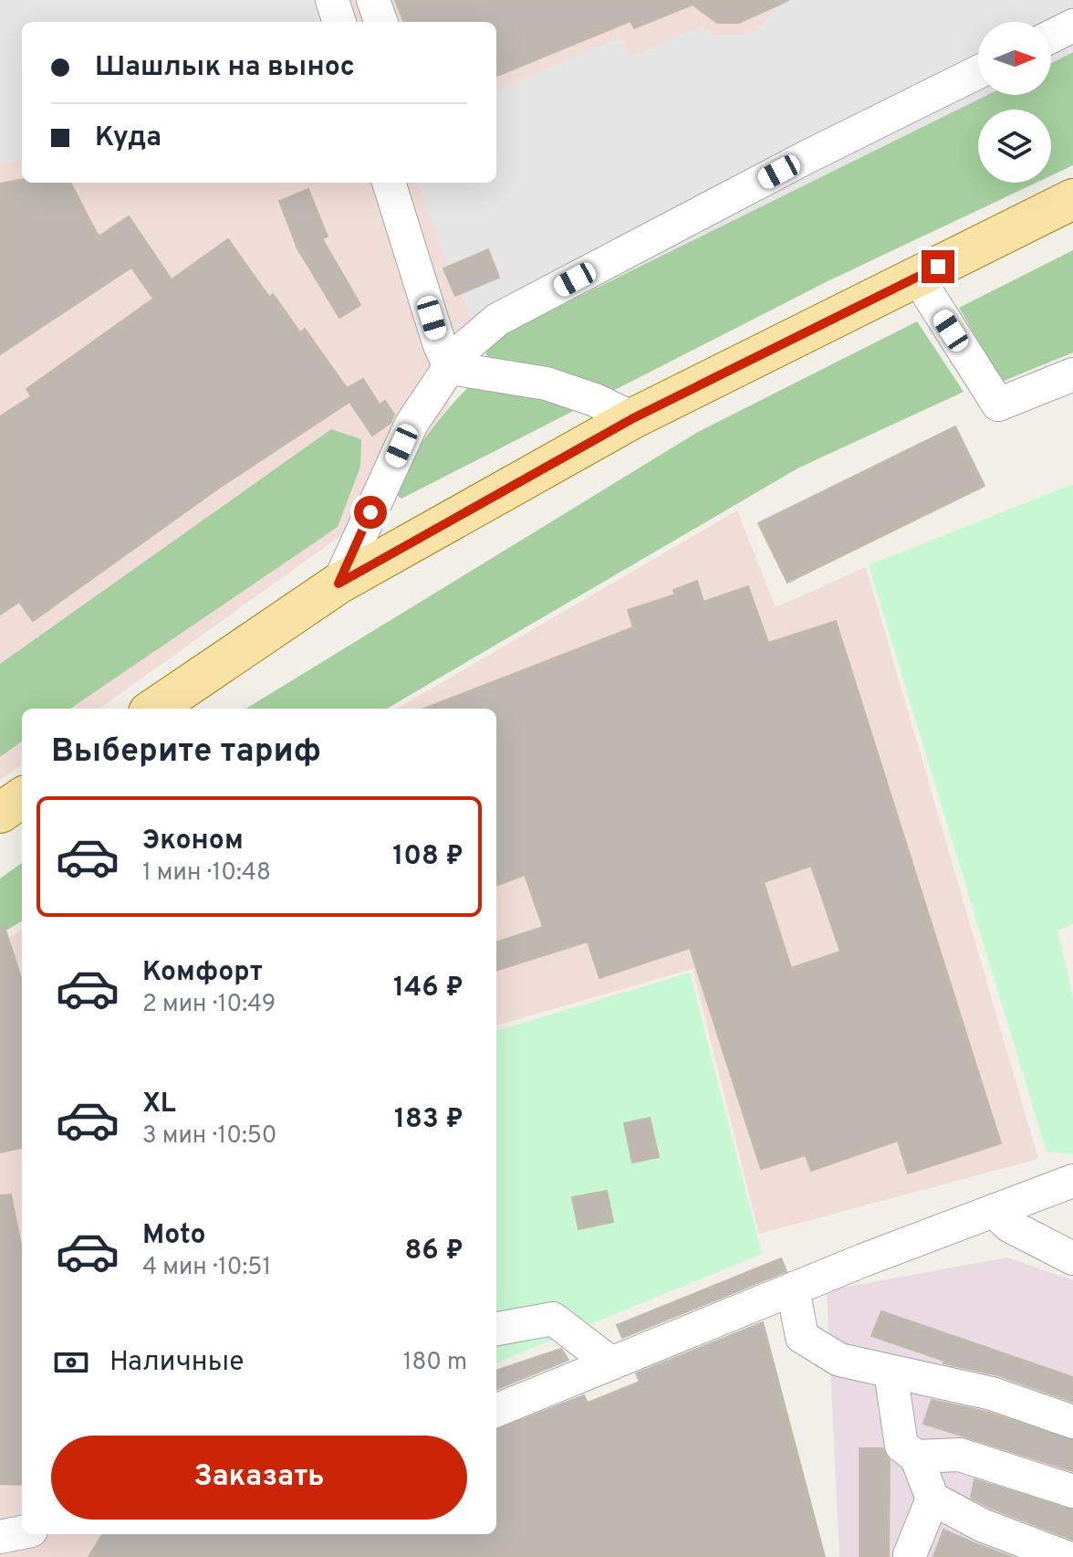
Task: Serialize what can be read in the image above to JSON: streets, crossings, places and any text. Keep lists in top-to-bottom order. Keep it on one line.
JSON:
{"north":"right","page":{"banner":["Шашлык на вынос","Куда"],"heading":"Выберите тариф","list":[{"name":"Эконом","note":"1 мин · 10:48","value":"108 ₽"},{"name":"Комфорт","note":"2 мин · 10:49","value":"146 ₽"},{"name":"XL","note":"3 мин · 10:50","value":"183 ₽"},{"name":"Moto","note":"4 мин · 10:51","value":"86 ₽"}],"pay":["Наличные","180 m"],"buttons":"Заказать"}}
